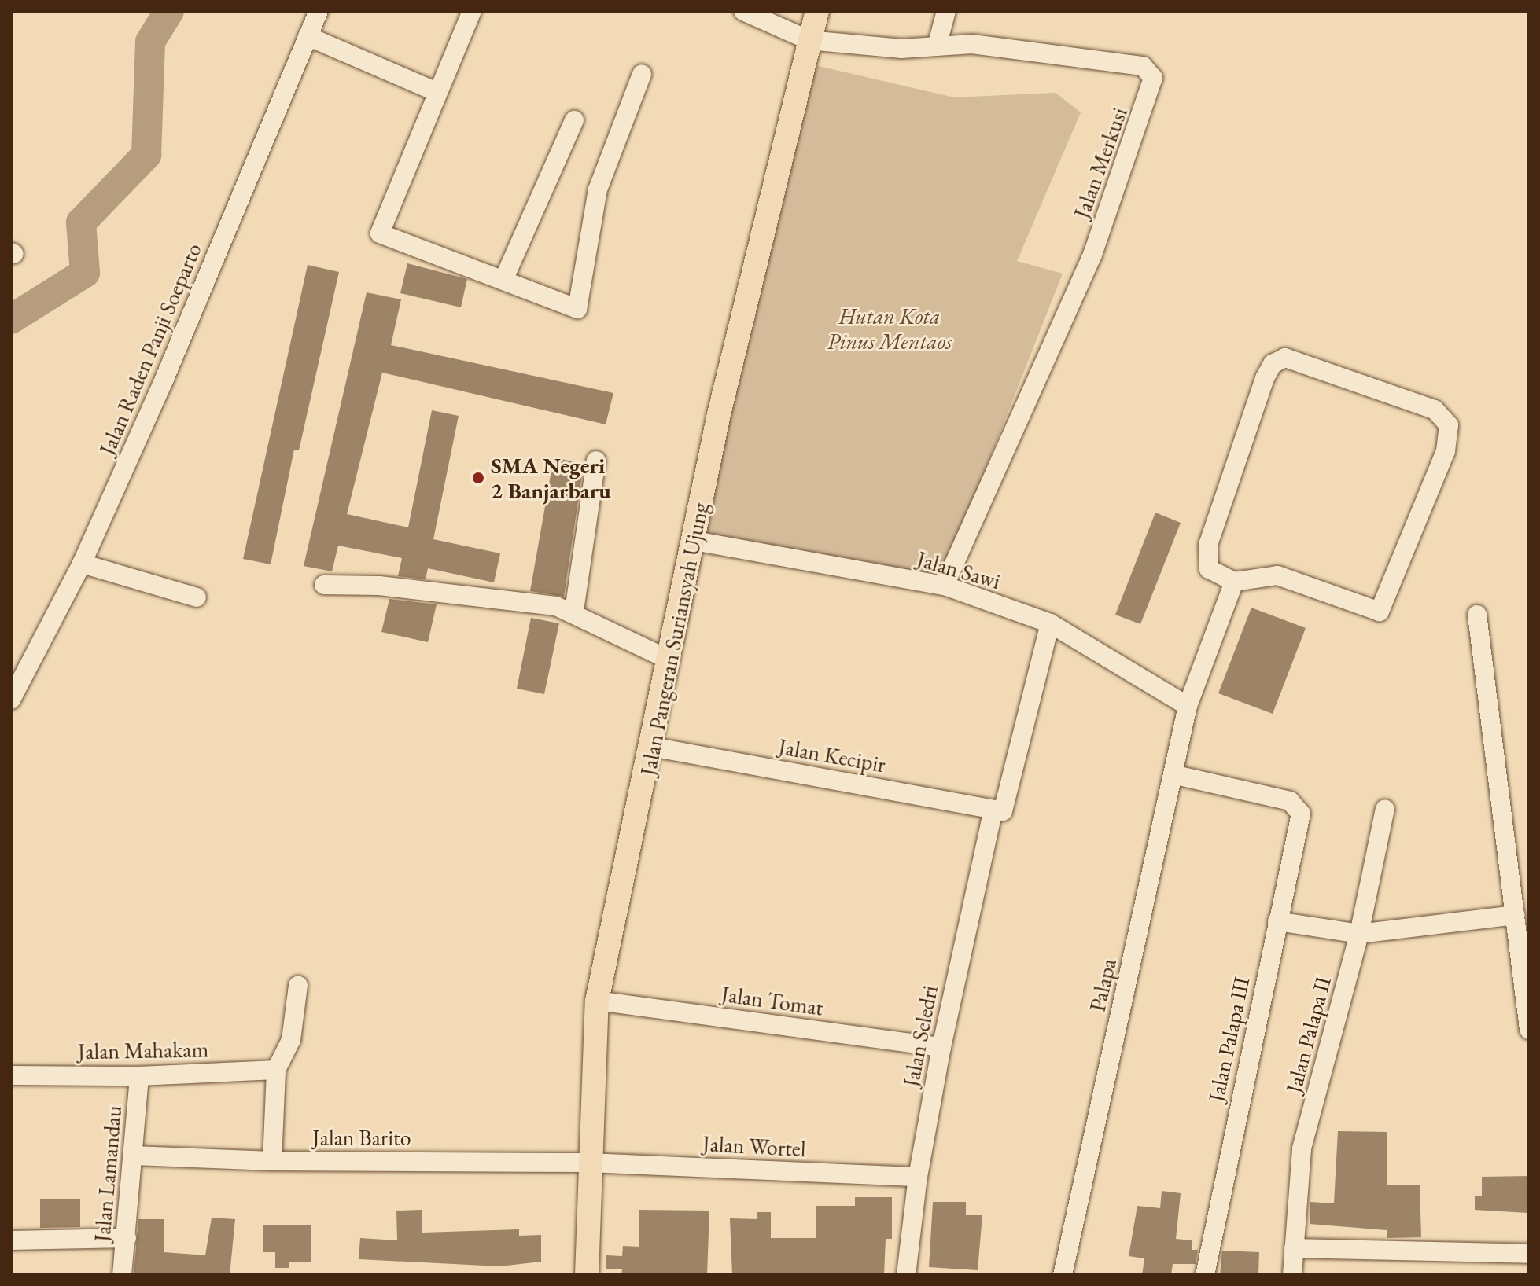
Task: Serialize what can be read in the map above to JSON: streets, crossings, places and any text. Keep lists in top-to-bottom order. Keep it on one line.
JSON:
{"streets":{"main road":["Jalan Pangeran Suriansyah Ujung"],"street":["Jalan Merkusi","Jalan Raden Panji Soeparto","Jalan Sawi","Jalan Kecipir","Palapa","Jalan Tomat","Jalan Palapa II","Jalan Seledri","Jalan Palapa III","Jalan Mahakam","Jalan Barito","Jalan Wortel","Jalan Lamandau"]},"crossings":[["Jalan Merkusi","Jalan Sawi"],["Jalan Merkusi","Jalan Pangeran Suriansyah Ujung"],["Jalan Sawi","Jalan Pangeran Suriansyah Ujung"],["Jalan Sawi","Palapa"],["Jalan Sawi","Jalan Seledri"],["Jalan Pangeran Suriansyah Ujung","Jalan Kecipir"],["Jalan Pangeran Suriansyah Ujung","Jalan Tomat"],["Jalan Pangeran Suriansyah Ujung","Jalan Barito"],["Jalan Pangeran Suriansyah Ujung","Jalan Wortel"],["Jalan Kecipir","Jalan Seledri"],["Palapa","Jalan Palapa III"],["Jalan Tomat","Jalan Seledri"],["Jalan Seledri","Jalan Wortel"],["Jalan Mahakam","Jalan Lamandau"],["Jalan Barito","Jalan Wortel"],["Jalan Barito","Jalan Lamandau"]],"parks":["Hutan Kota Pinus Mentaos"],"places":["SMA Negeri 2 Banjarbaru"]}
